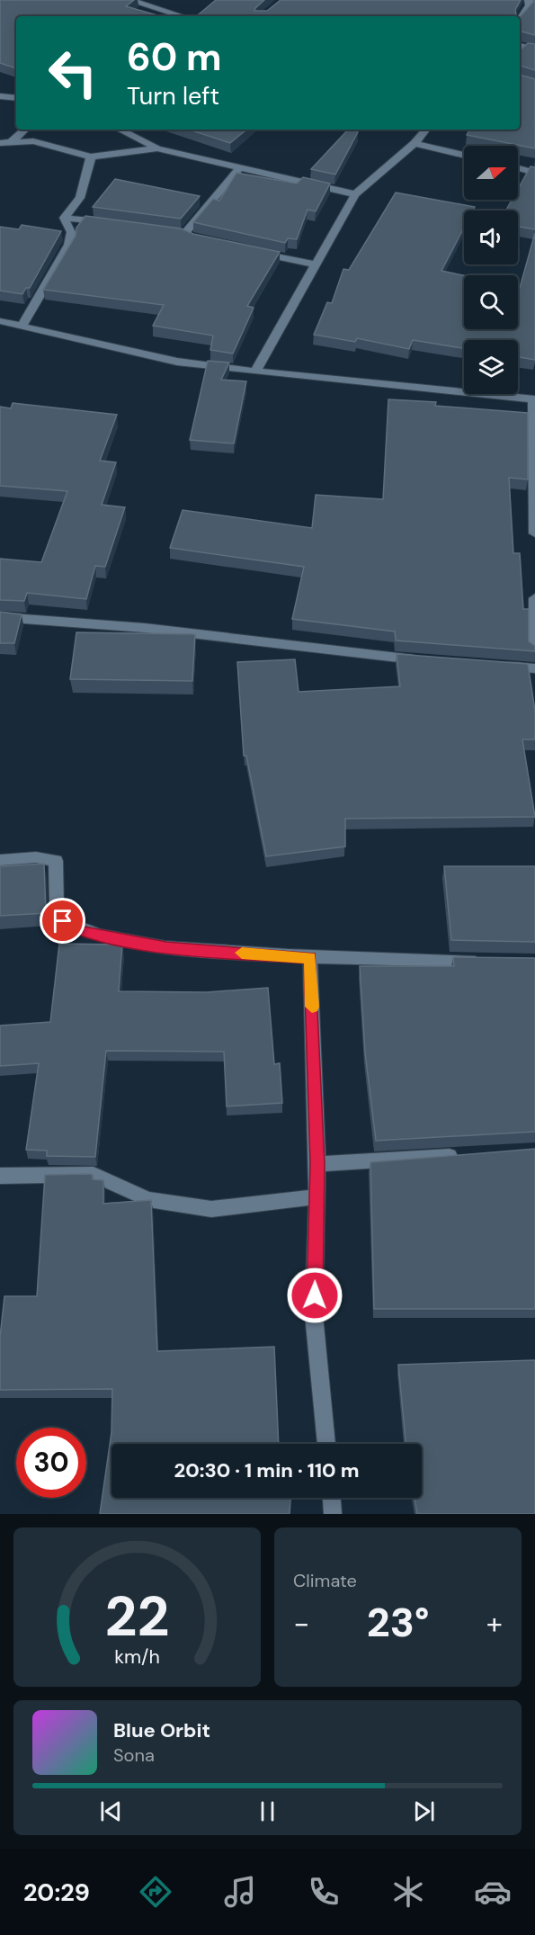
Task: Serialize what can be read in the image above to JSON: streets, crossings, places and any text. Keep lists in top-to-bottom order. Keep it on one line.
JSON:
{"north":"right","page":{"turn":["60 m","Turn left"],"limit":"30","trip":"20:30 · 1 min · 110 m","tile":"Climate","heat":["−","23°","+"],"song":["Blue Orbit","Sona"],"tabs":"20:29","gauge":["22","km/h"]}}
